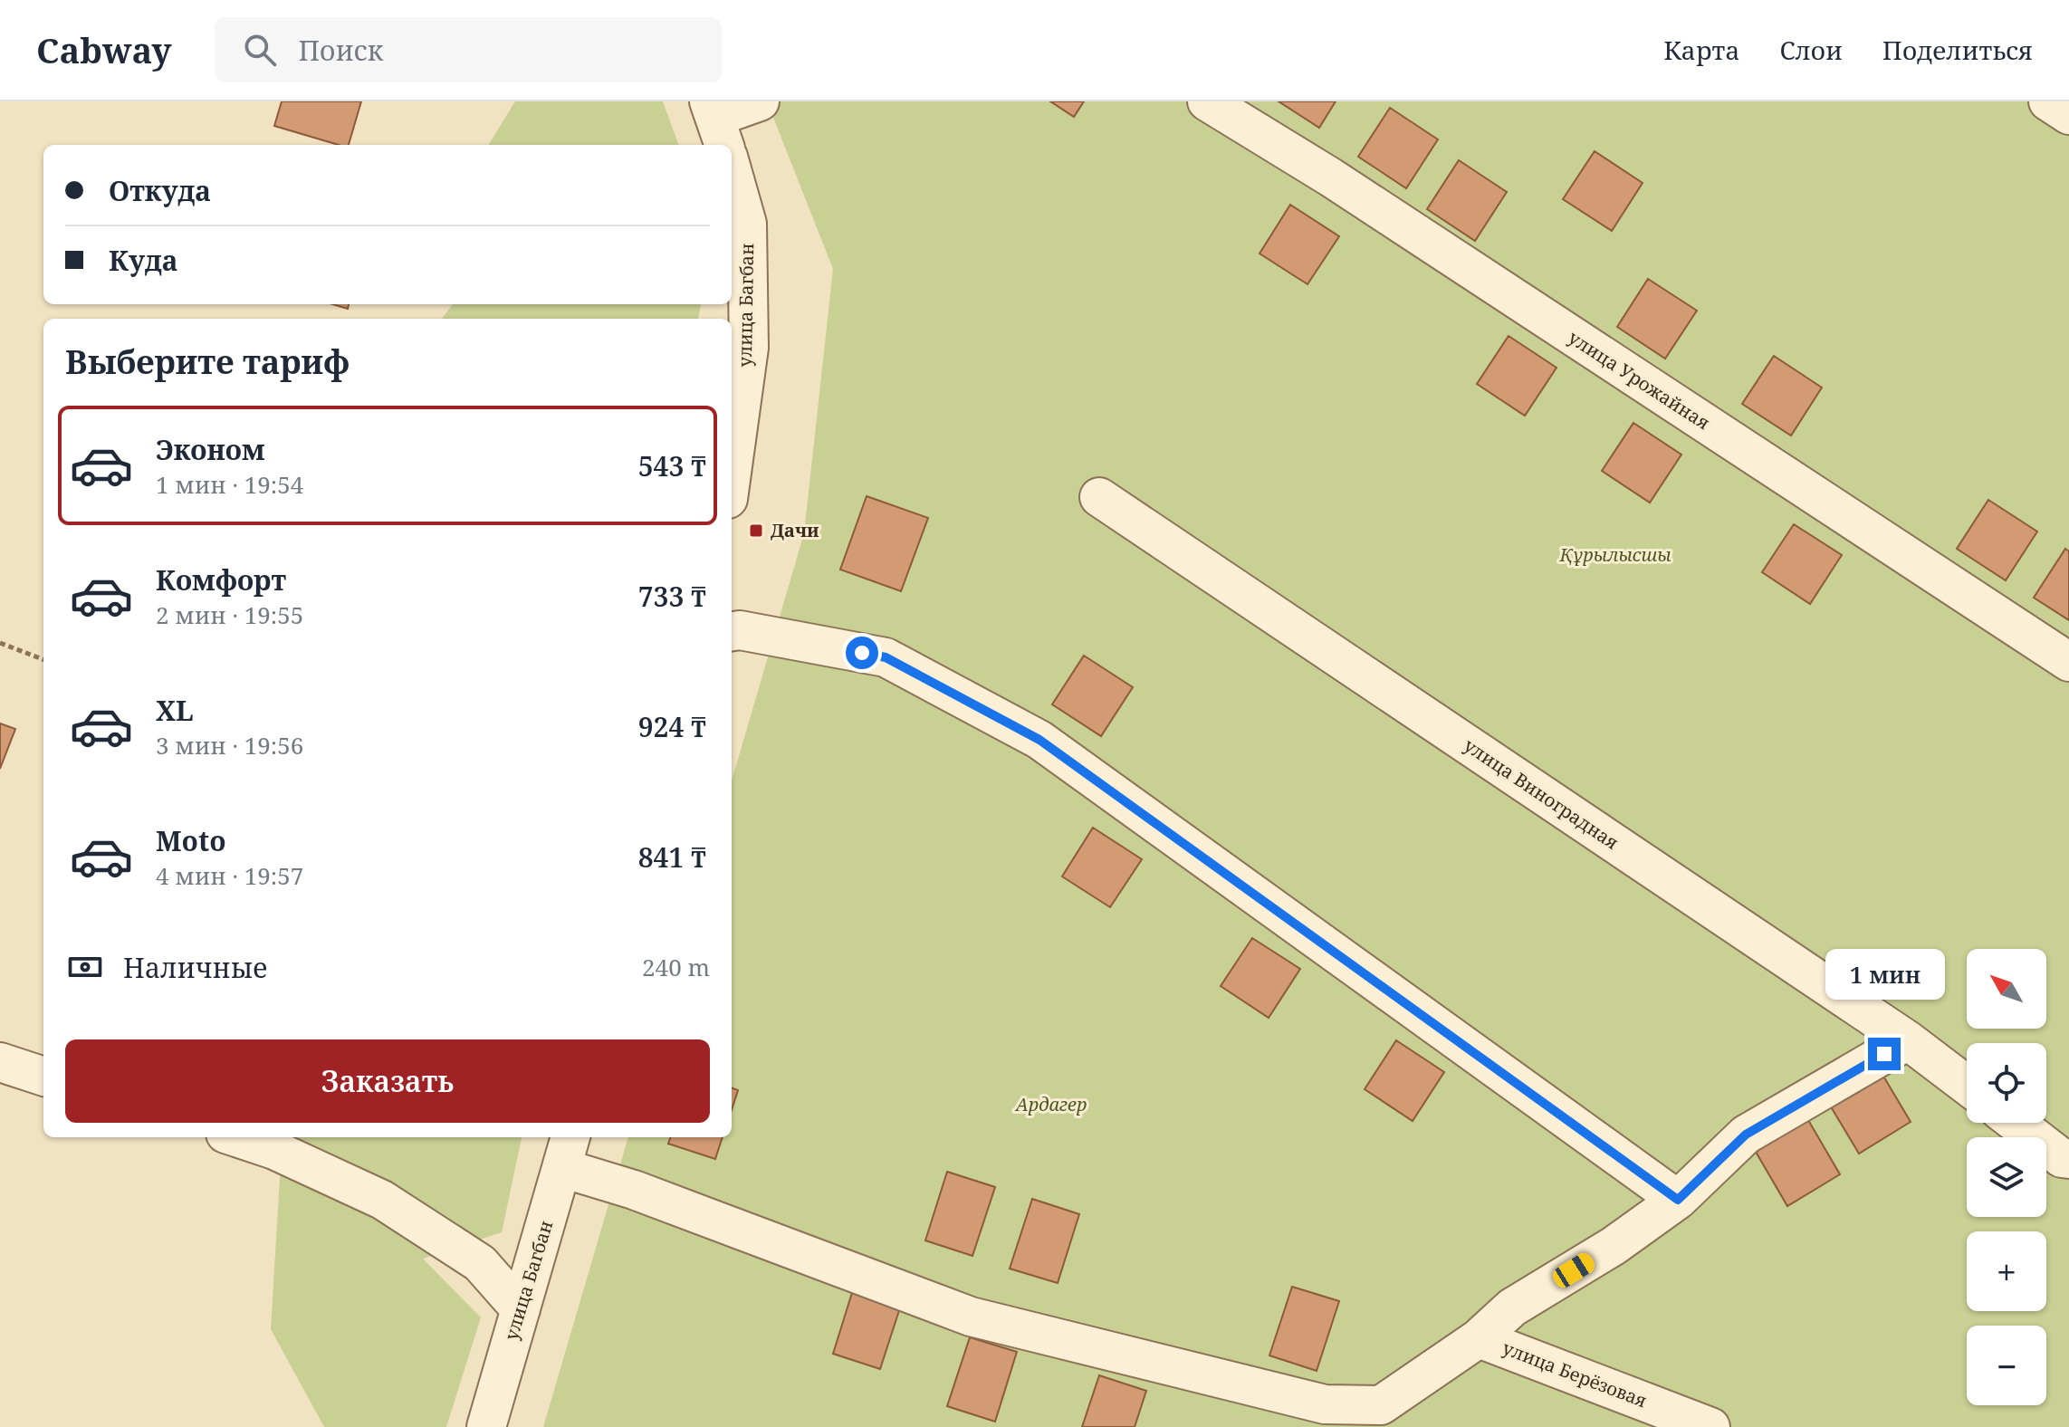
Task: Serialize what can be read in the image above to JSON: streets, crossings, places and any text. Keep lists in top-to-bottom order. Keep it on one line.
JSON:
{"streets":{"street":["улица Багбан","улица Урожайная","улица Виноградная","улица Берёзовая"]},"parks":["Құрылысшы","Ардагер"],"places":{"transit":["Дачи"]},"north":"top left","page":{"header":"Cabway","search":"Поиск","nav":["Карта","Слои","Поделиться"],"banner":["Откуда","Куда"],"heading":"Выберите тариф","list":[{"name":"Эконом","note":"1 мин · 19:54","value":"543 ₸"},{"name":"Комфорт","note":"2 мин · 19:55","value":"733 ₸"},{"name":"XL","note":"3 мин · 19:56","value":"924 ₸"},{"name":"Moto","note":"4 мин · 19:57","value":"841 ₸"}],"pay":["Наличные","240 m"],"map_buttons":["+","−"],"bubble":"1 мин","buttons":"Заказать"}}
